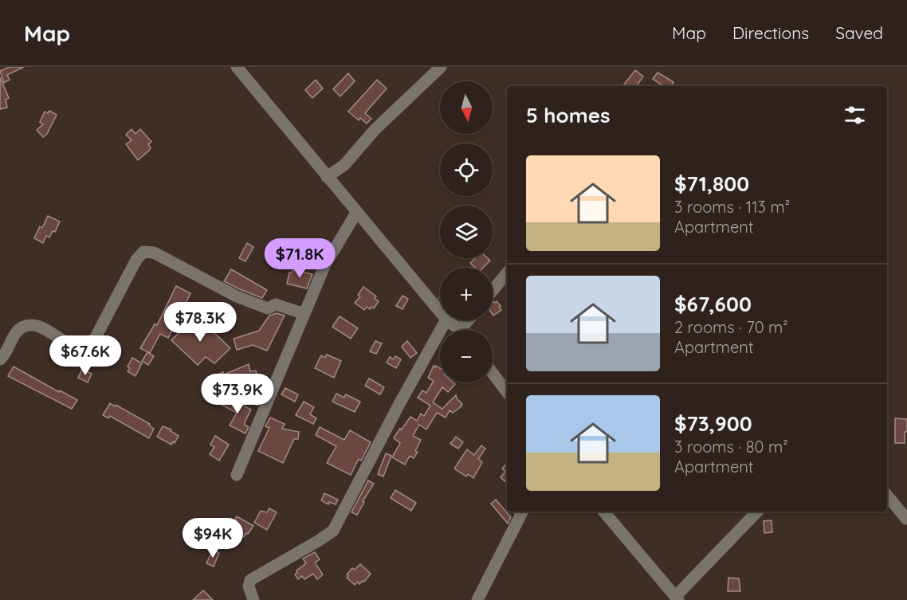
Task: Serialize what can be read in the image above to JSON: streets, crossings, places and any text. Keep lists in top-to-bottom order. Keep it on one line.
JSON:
{"north":"bottom","page":{"header":"Map","nav":["Map","Directions","Saved"],"map_buttons":["+","−"],"heading":"5 homes","list":[{"name":"$71,800","note":"3 rooms · 113 m² · Apartment"},{"name":"$67,600","note":"2 rooms · 70 m² · Apartment"},{"name":"$73,900","note":"3 rooms · 80 m² · Apartment"}],"price":["$71.8K","$78.3K","$67.6K","$73.9K","$94K"]}}
